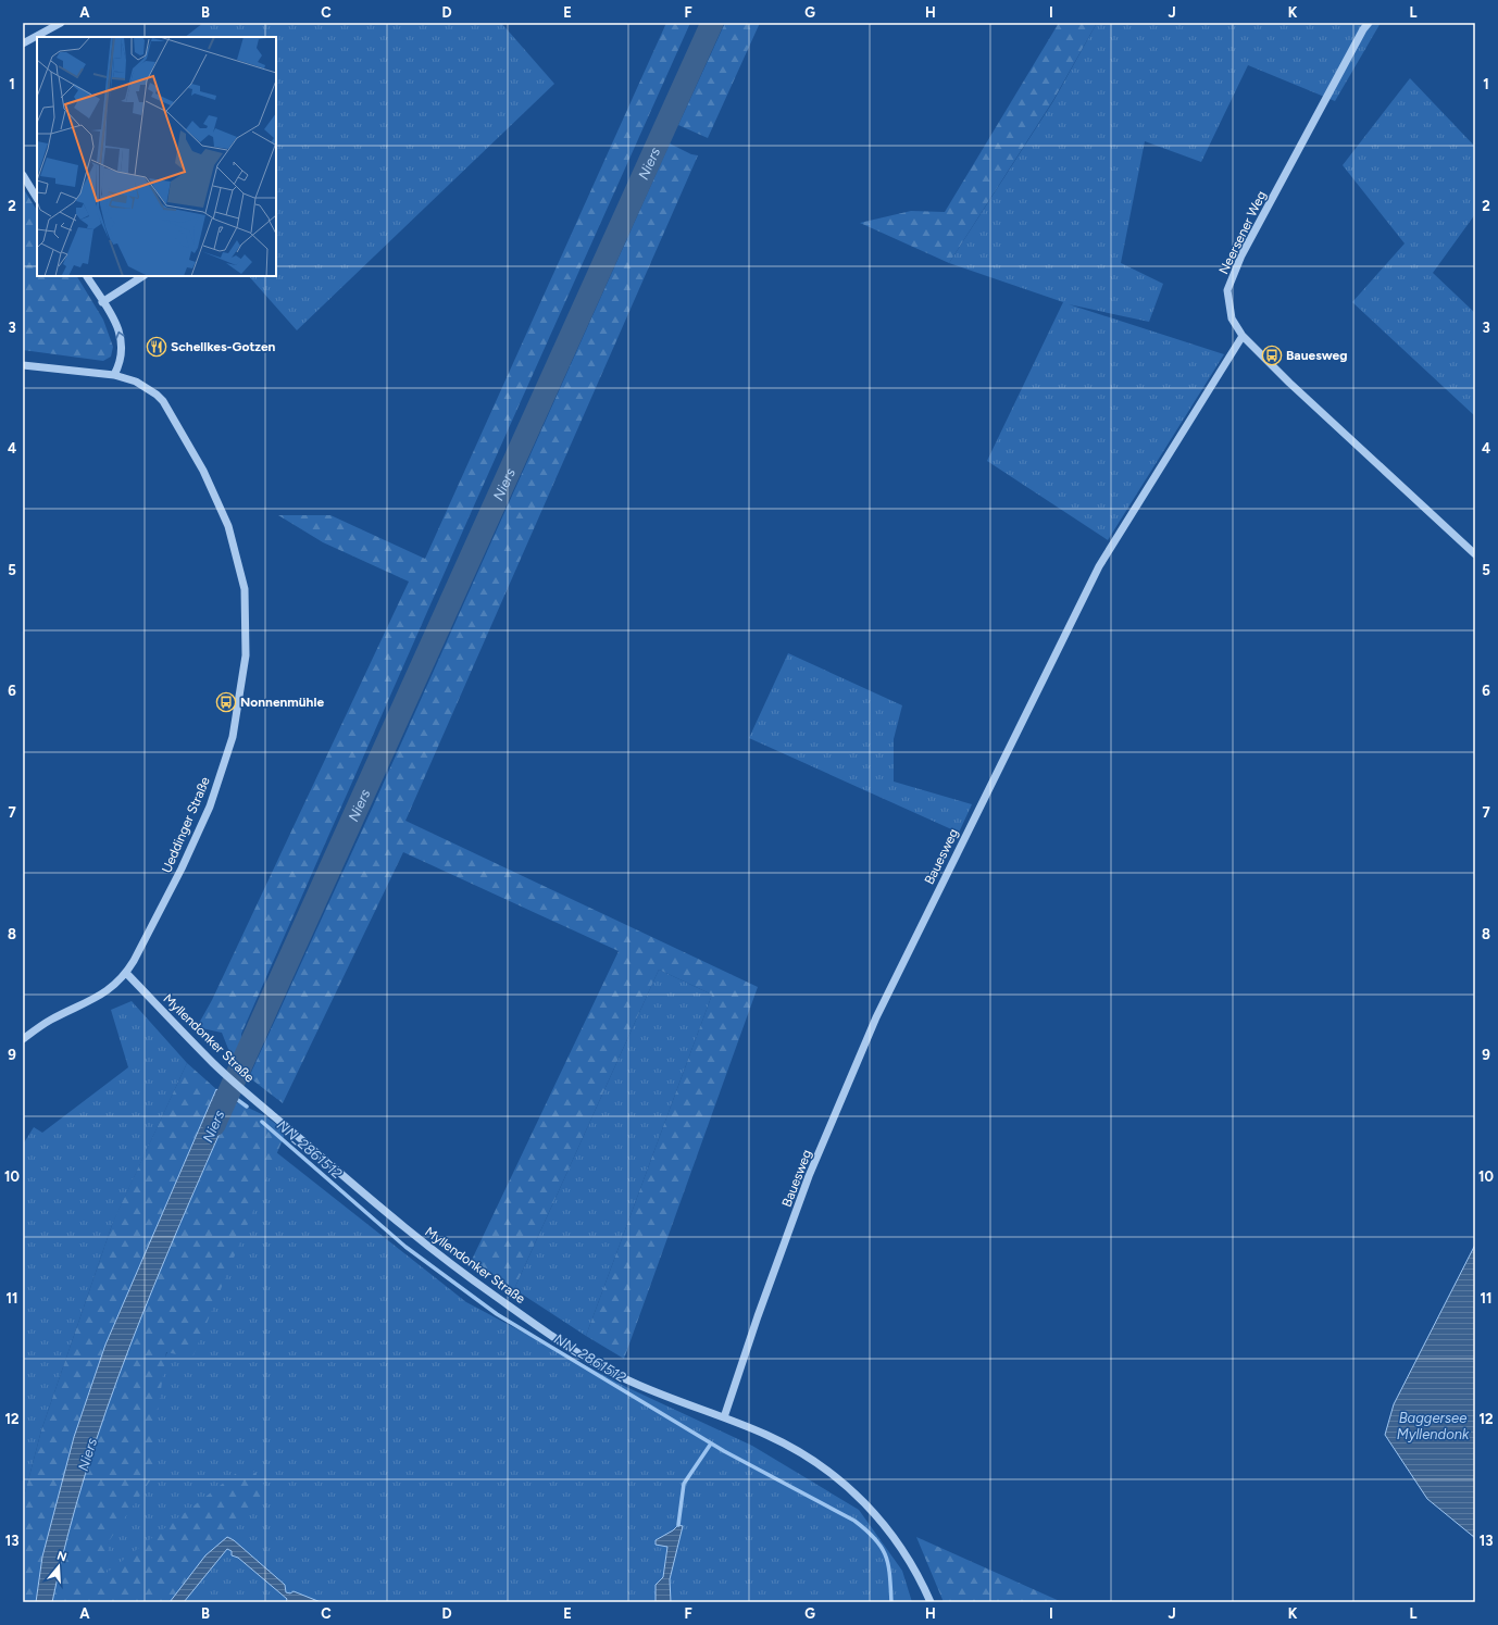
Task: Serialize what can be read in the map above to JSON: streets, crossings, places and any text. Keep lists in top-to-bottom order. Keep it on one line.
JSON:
{"streets":{"street":["Neersener Weg","Ueddinger Straße","Bauesweg","Myllendonker Straße"]},"crossings":[["Neersener Weg","Bauesweg"],["Ueddinger Straße","Myllendonker Straße"],["Bauesweg","Myllendonker Straße"]],"water":["Niers","NN_2861512","Baggersee Myllendonk"],"places":{"restaurant":["Schellkes-Gotzen"],"bus stop":["Bauesweg","Nonnenmühle"]},"north":"top","grid":{"columns":["A","B","C","D","E","F","G","H","I","J","K","L"],"rows":["1","2","3","4","5","6","7","8","9","10","11","12","13"]}}
